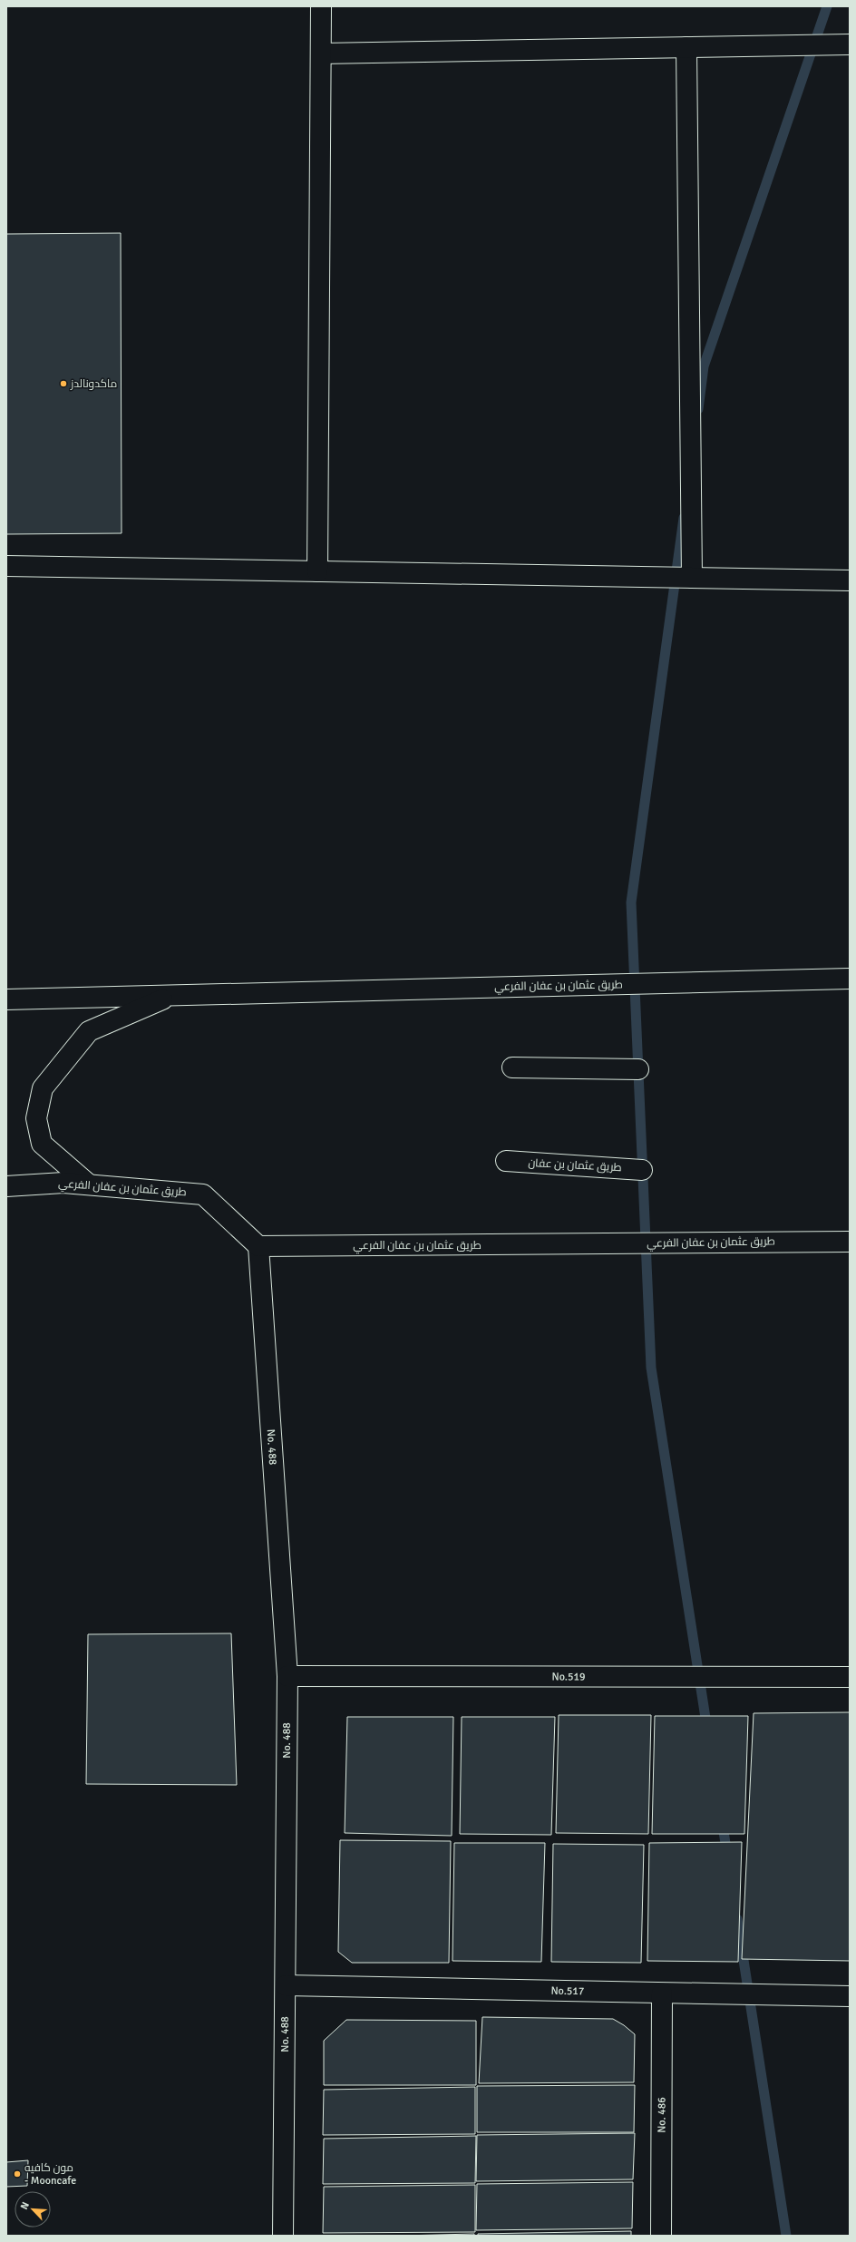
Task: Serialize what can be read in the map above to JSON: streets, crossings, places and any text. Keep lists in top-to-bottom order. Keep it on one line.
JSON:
{"streets":{"street":["طريق عثمان بن عفان الفرعي","طريق عثمان بن عفان","No. 488","No.519","No.517","No. 486"]},"crossings":[["طريق عثمان بن عفان الفرعي","No. 488"],["No. 488","No.519"],["No. 488","No.517"],["No.517","No. 486"]],"places":["ماكدونالدز","مون كافيه - Mooncafe"],"north":"top left"}
